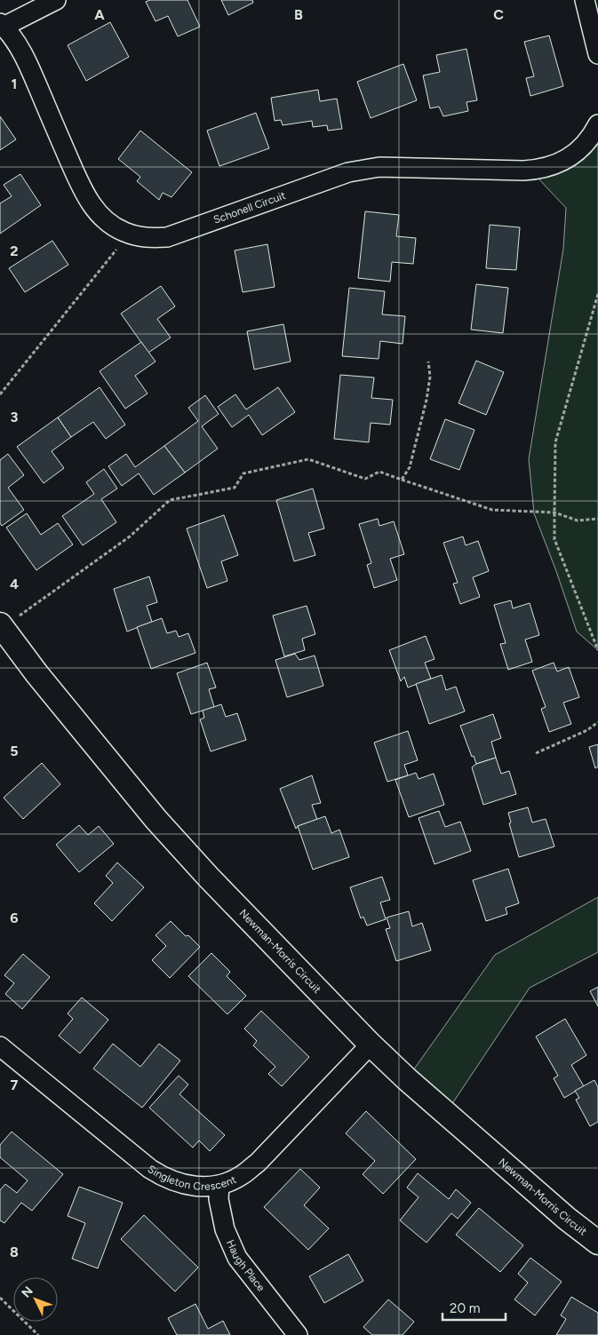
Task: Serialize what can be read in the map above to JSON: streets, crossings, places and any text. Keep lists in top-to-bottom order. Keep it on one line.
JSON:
{"streets":{"street":["Schonell Circuit","Newman-Morris Circuit","Singleton Crescent","Haugh Place"]},"crossings":[["Newman-Morris Circuit","Singleton Crescent"],["Singleton Crescent","Haugh Place"]],"scale_bar":"20 m","north":"top left","grid":{"columns":["A","B","C"],"rows":["1","2","3","4","5","6","7","8"]}}
